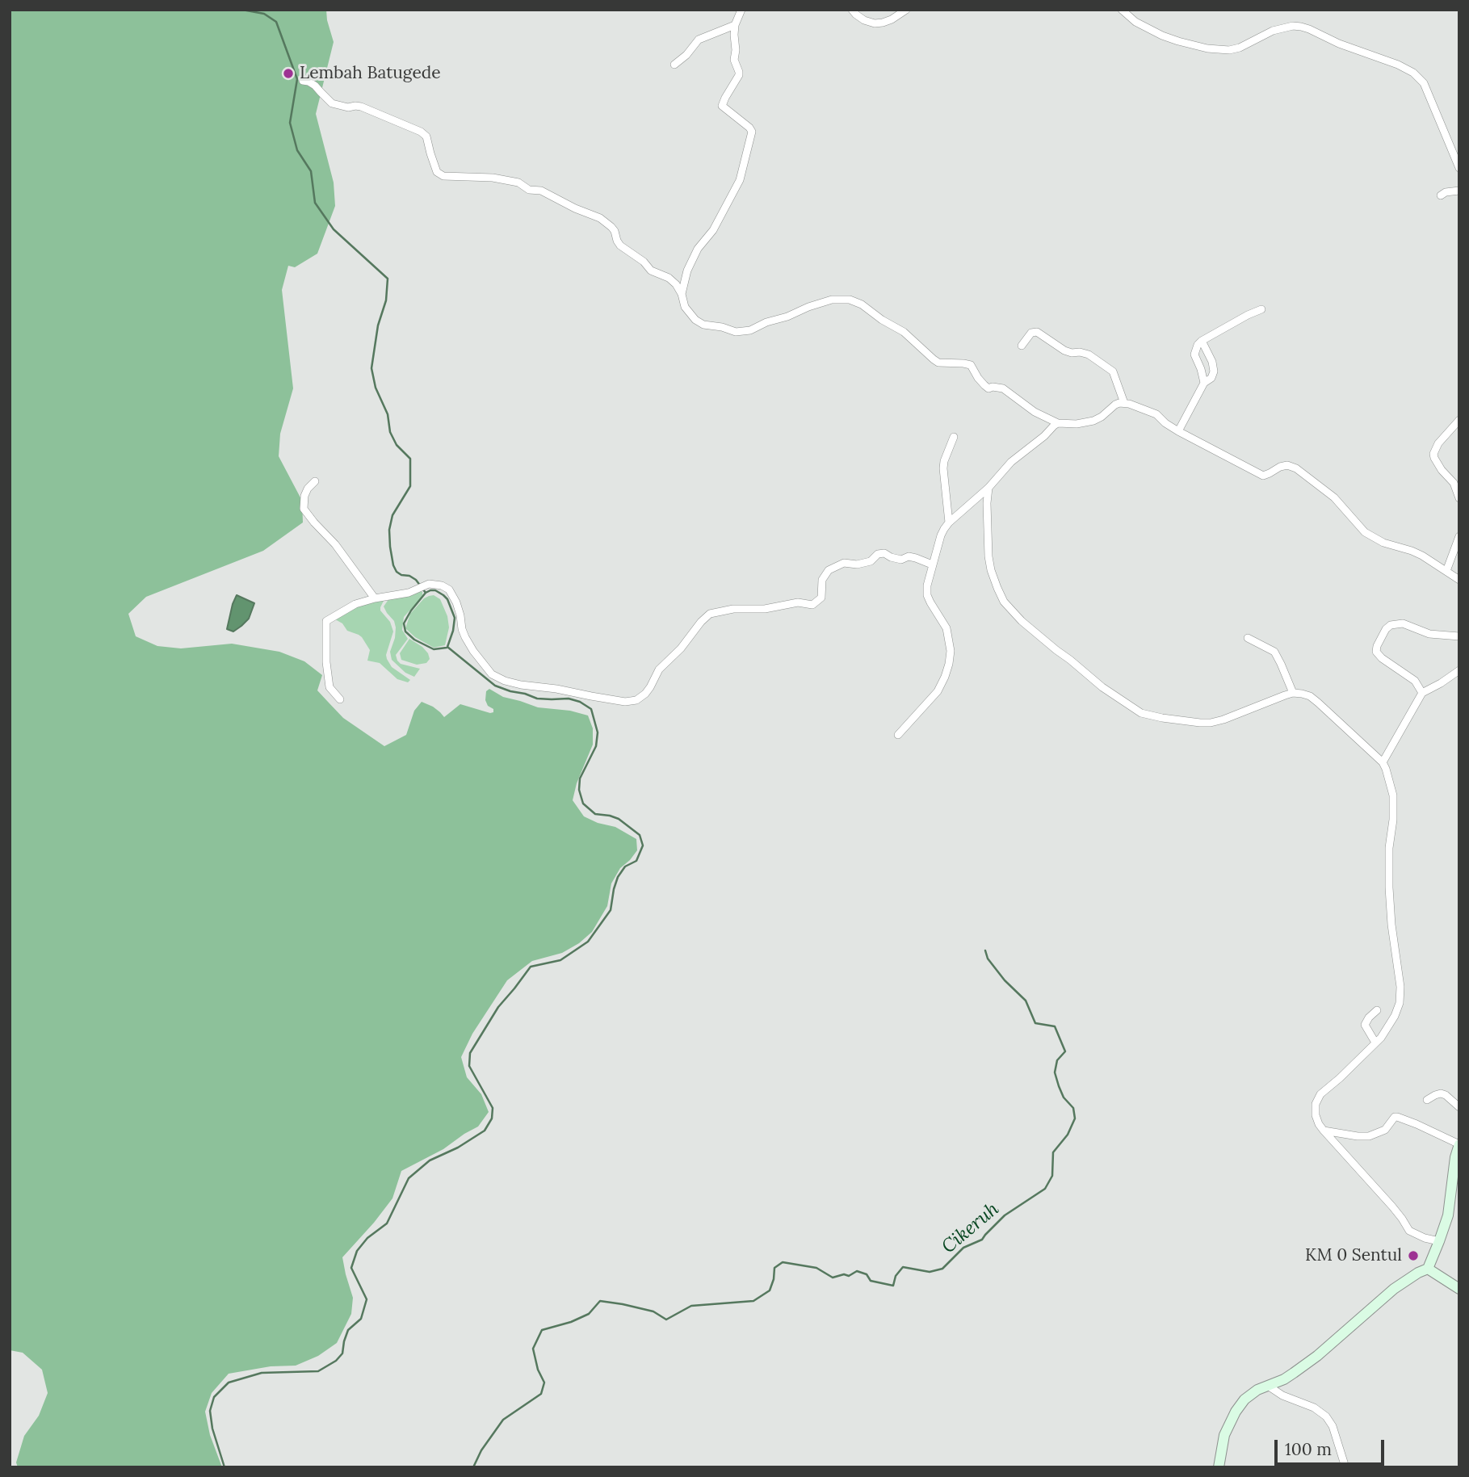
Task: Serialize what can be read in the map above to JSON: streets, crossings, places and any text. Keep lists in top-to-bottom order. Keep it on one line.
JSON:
{"water":["Cikeruh"],"places":["Lembah Batugede","KM 0 Sentul"],"scale_bar":"100 m"}
